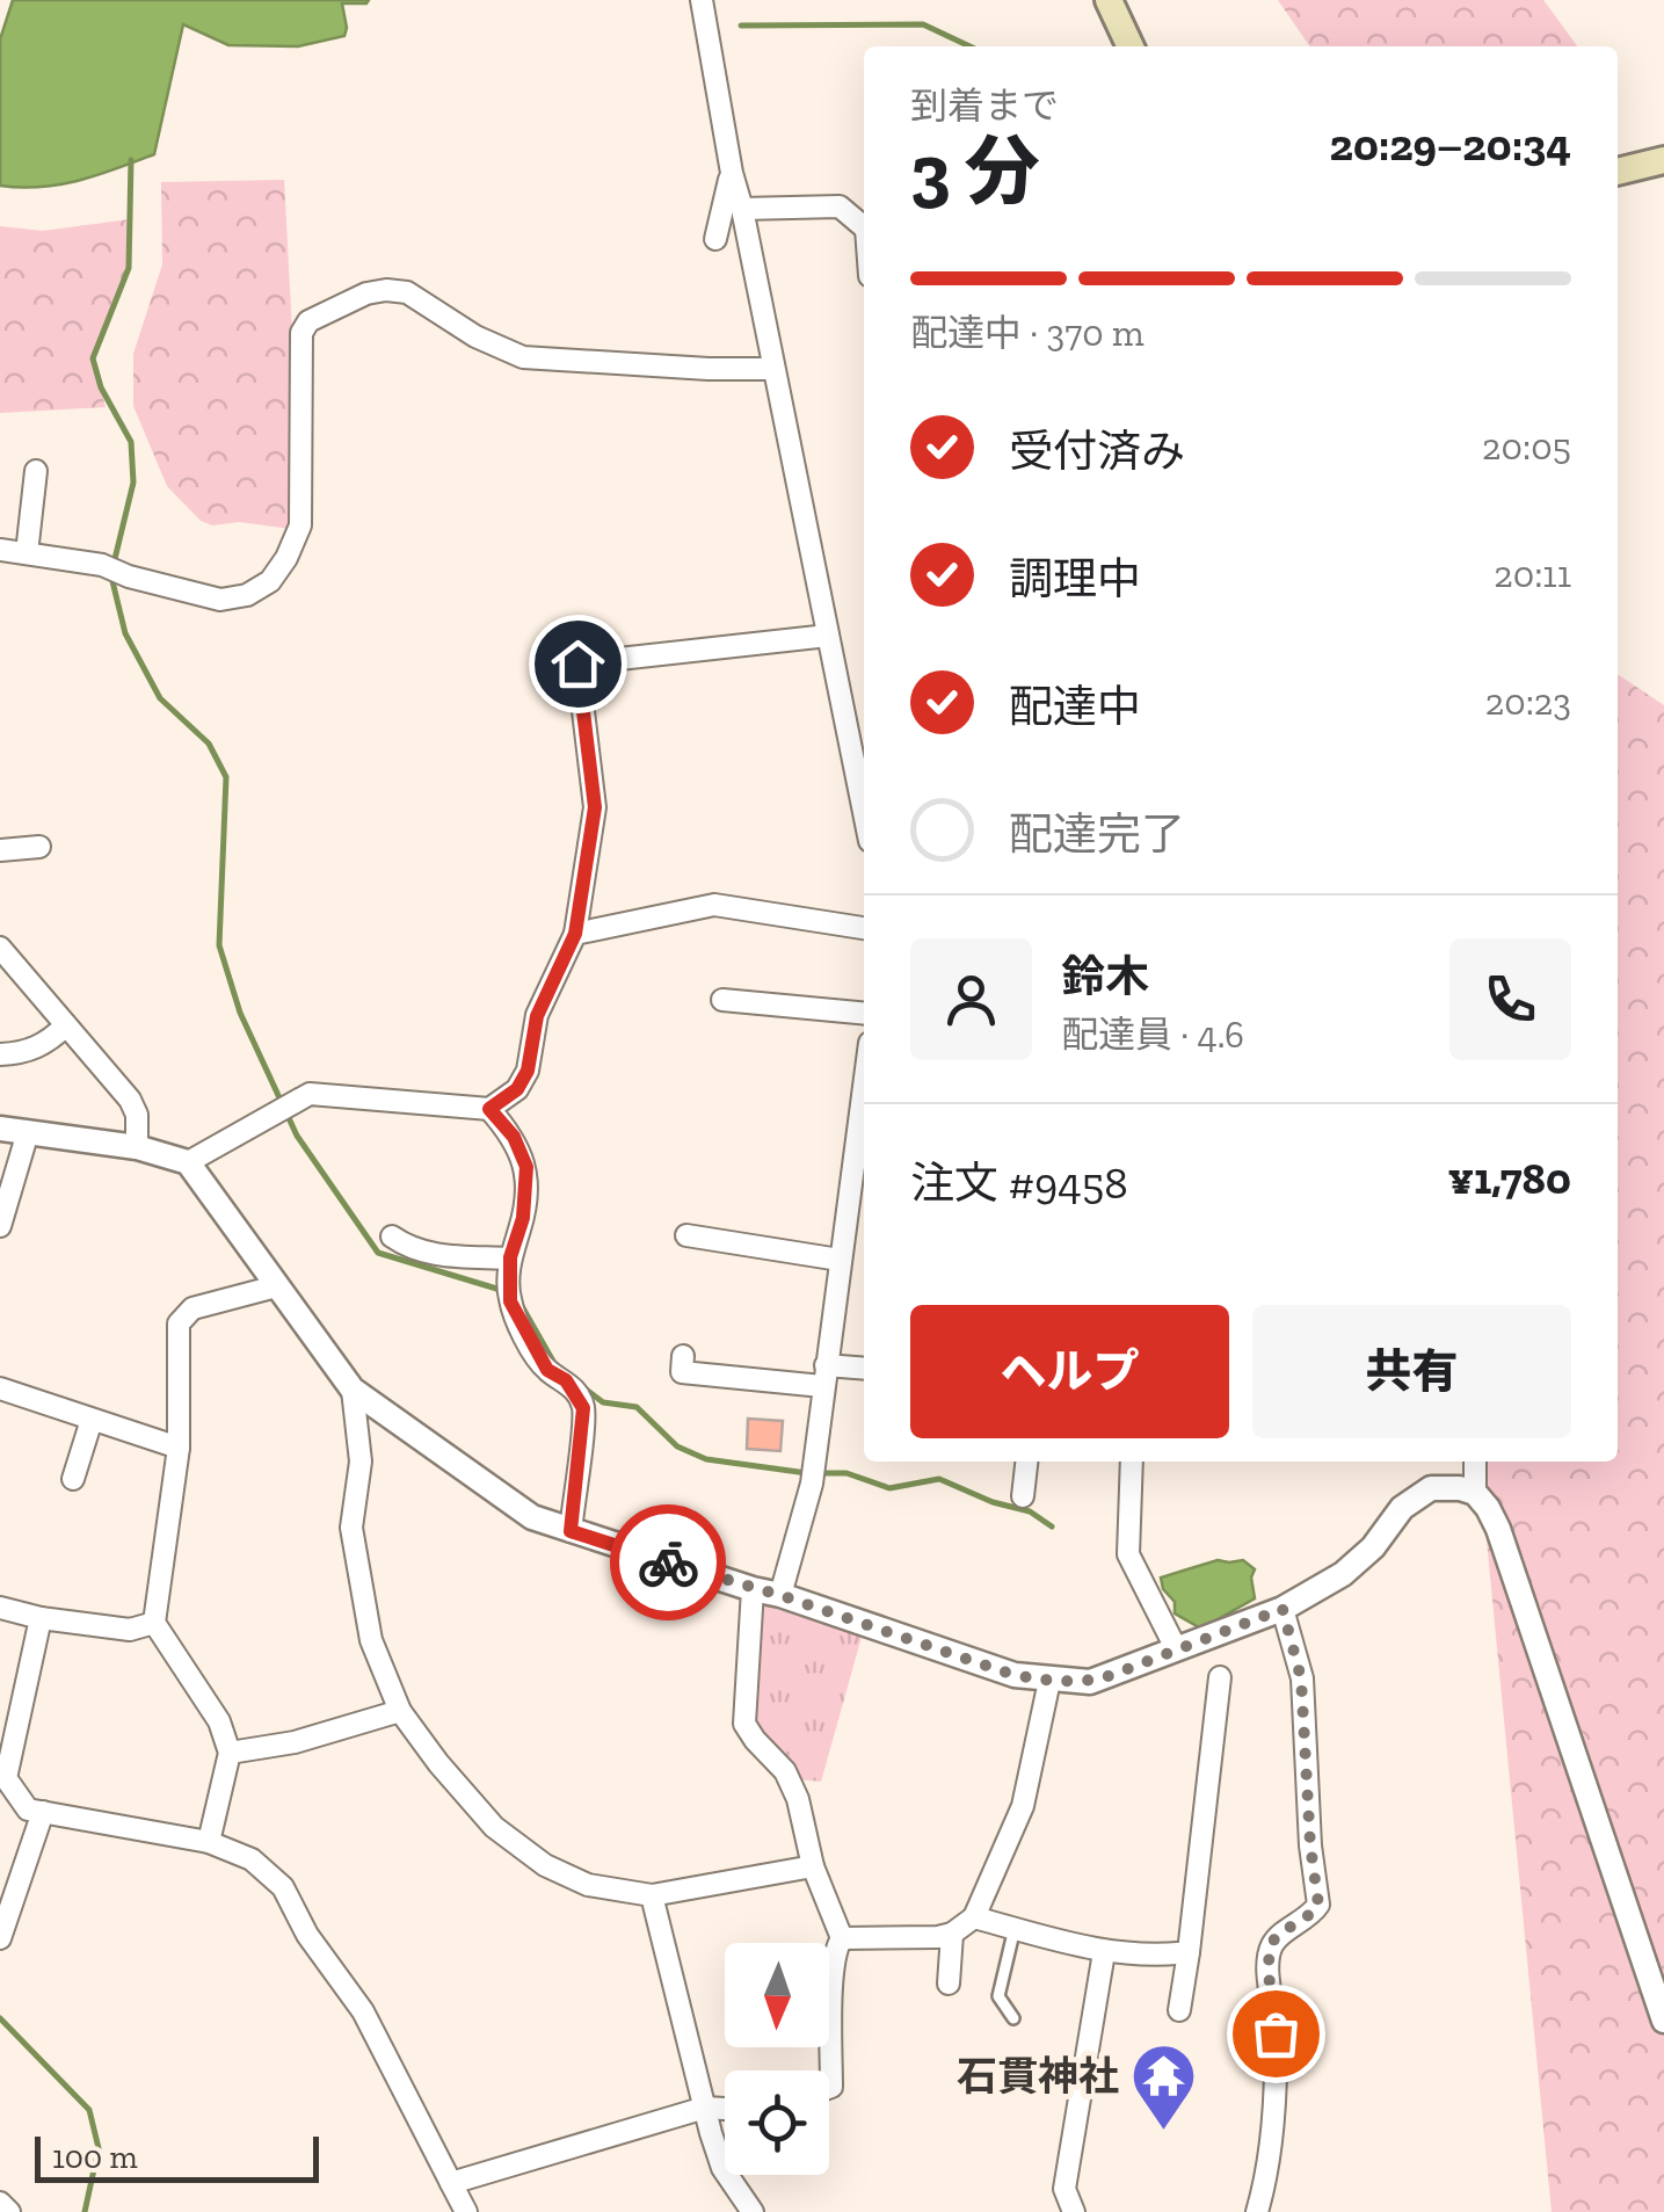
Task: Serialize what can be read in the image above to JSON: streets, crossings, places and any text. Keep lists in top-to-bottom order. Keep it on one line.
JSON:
{"places":{"temple":["石貫神社"]},"scale_bar":"100 m","north":"bottom","page":{"heading":["3 分","到着まで","20:29–20:34"],"panel":["鈴木","配達員 · 4.6","注文 #9458","¥1,780"],"bar":"配達中 · 370 m","list":[["受付済み","20:05"],["調理中","20:11"],["配達中","20:23"],"配達完了"],"buttons":["ヘルプ","共有"],"scale":"100 m"}}
